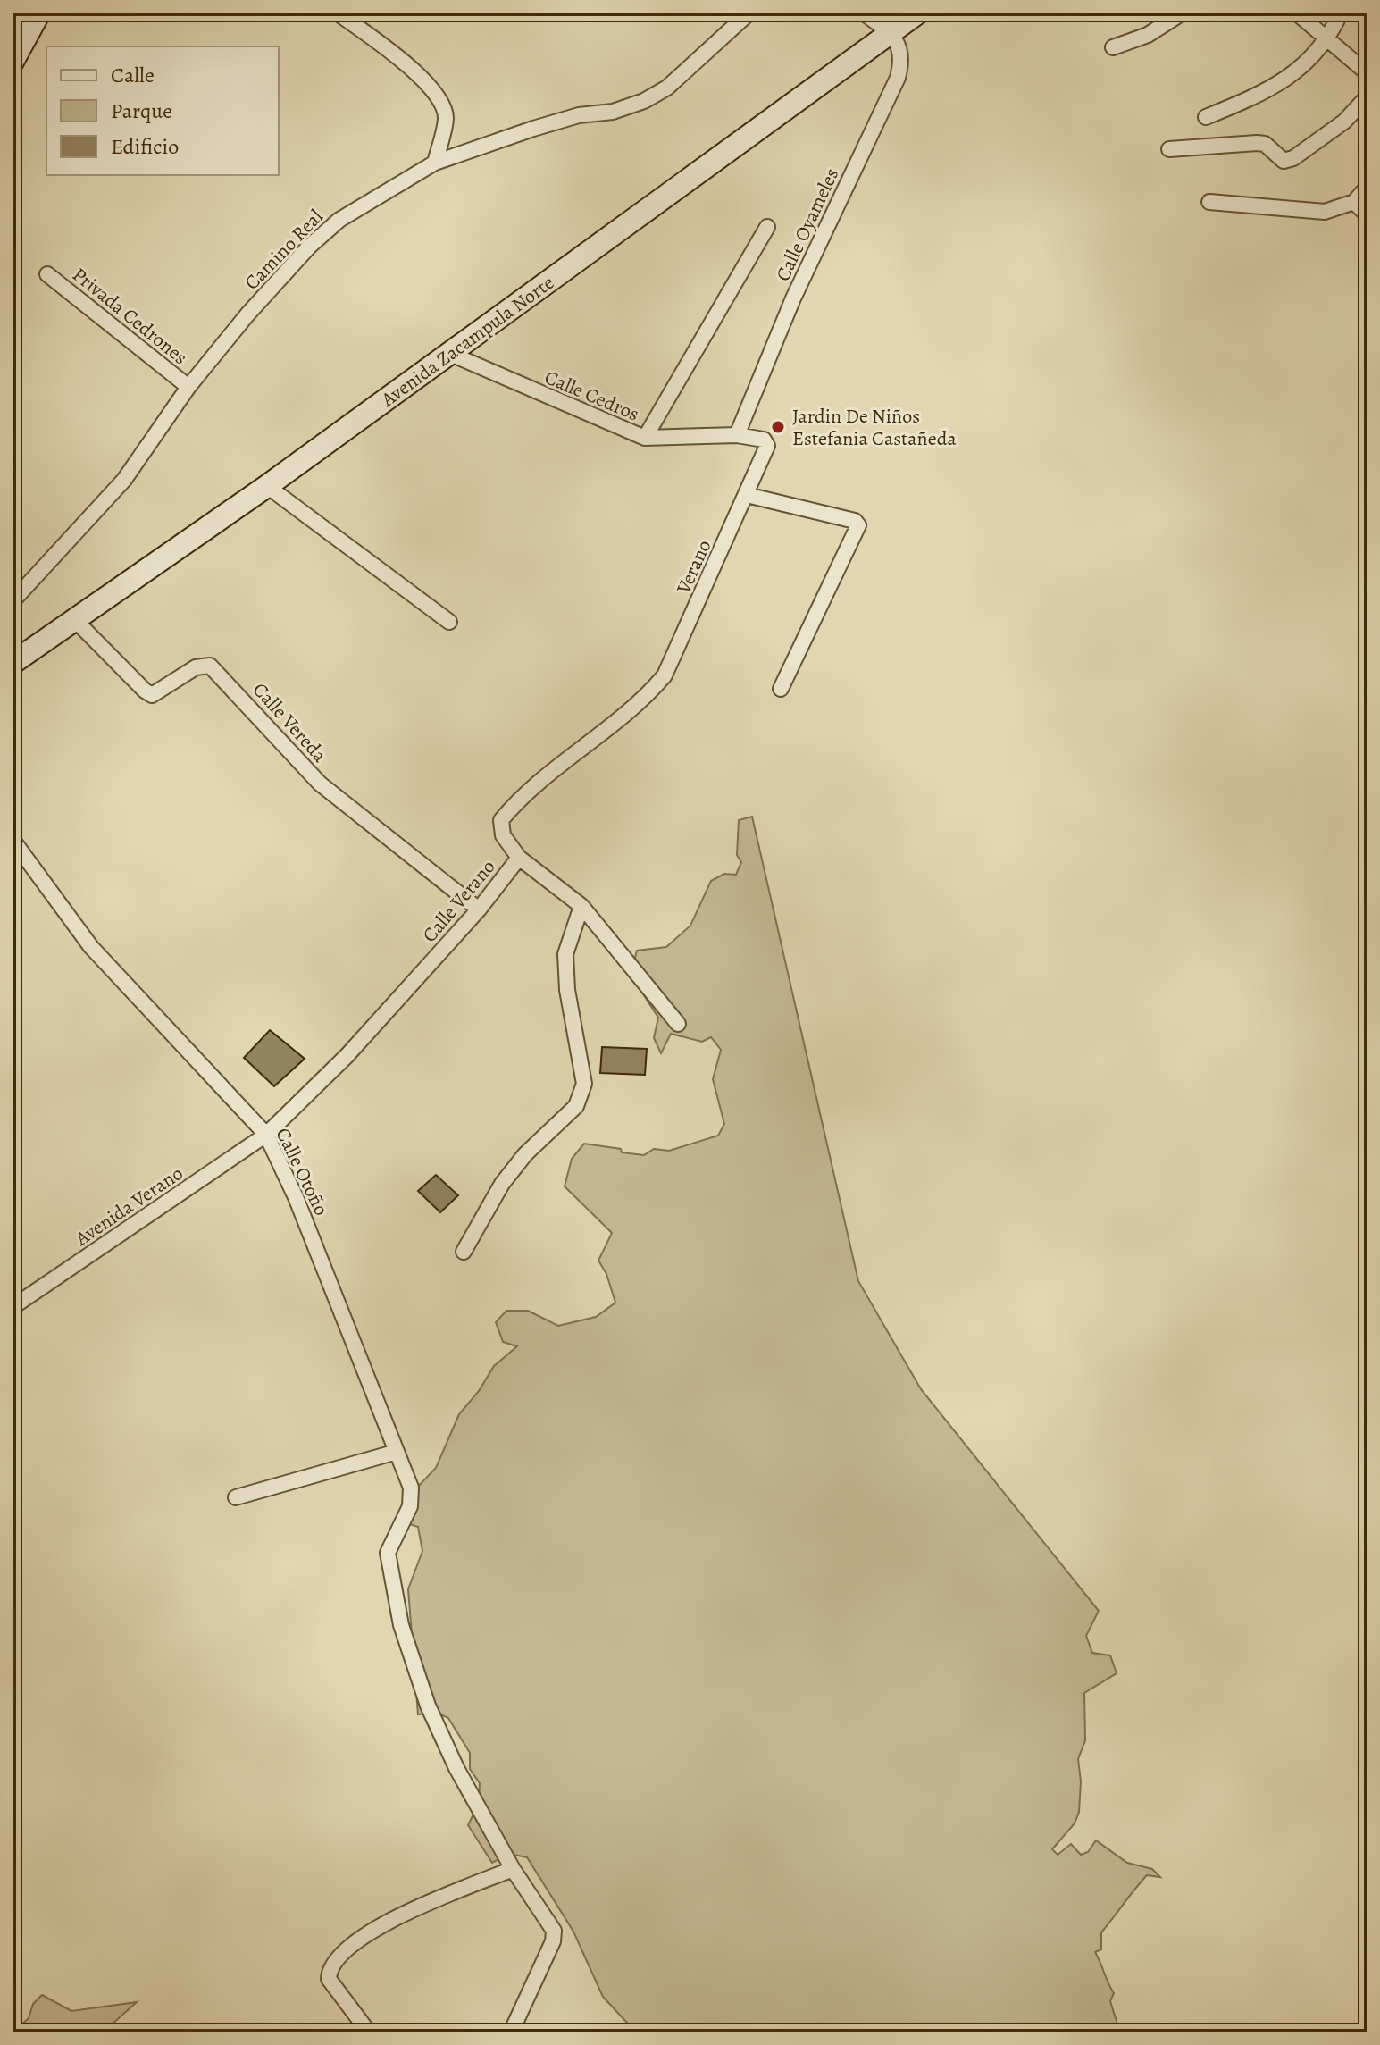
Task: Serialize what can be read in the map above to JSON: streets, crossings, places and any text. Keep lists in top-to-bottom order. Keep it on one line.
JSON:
{"streets":{"main road":["Avenida Zacampula Norte"],"street":["Calle Oyameles","Camino Real","Privada Cedrones","Calle Cedros","Verano","Calle Vereda","Calle Verano","Calle Otoño","Avenida Verano"]},"crossings":[["Calle Oyameles","Avenida Zacampula Norte"],["Calle Oyameles","Calle Cedros"],["Camino Real","Privada Cedrones"],["Avenida Zacampula Norte","Calle Cedros"],["Avenida Zacampula Norte","Calle Vereda"],["Calle Cedros","Verano"],["Verano","Calle Verano"],["Calle Vereda","Calle Verano"],["Calle Verano","Calle Otoño"],["Calle Verano","Avenida Verano"],["Calle Otoño","Avenida Verano"]],"places":["Jardin De Niños Estefania Castañeda"],"legend":["Calle","Parque","Edificio"]}
